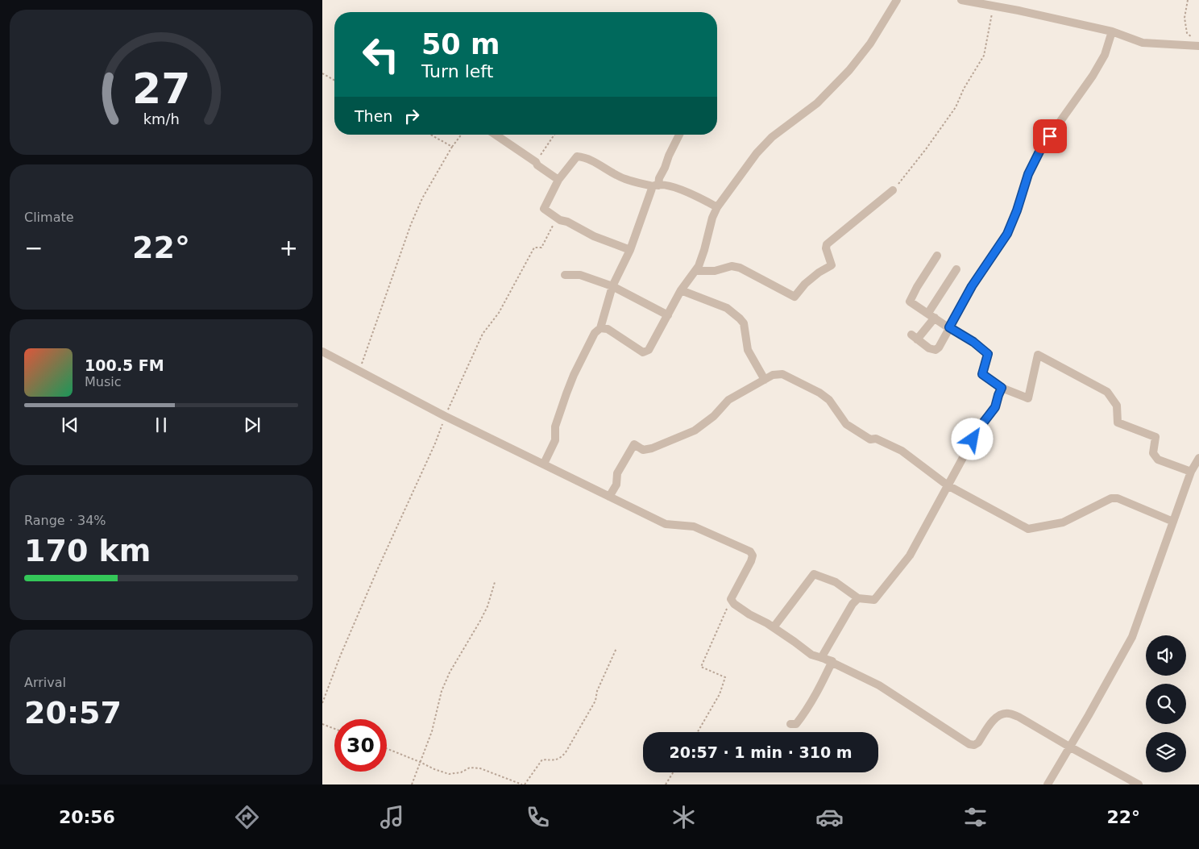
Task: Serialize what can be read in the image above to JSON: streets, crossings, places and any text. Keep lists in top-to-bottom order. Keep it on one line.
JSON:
{"page":{"turn":["50 m","Turn left"],"then":"Then","tile":["Climate",["Range · 34%","170 km"],["Arrival","20:57"]],"heat":["−","22°","+"],"song":["100.5 FM","Music"],"limit":"30","trip":"20:57 · 1 min · 310 m","tabs":["20:56","22°"],"gauge":["27","km/h"]}}
